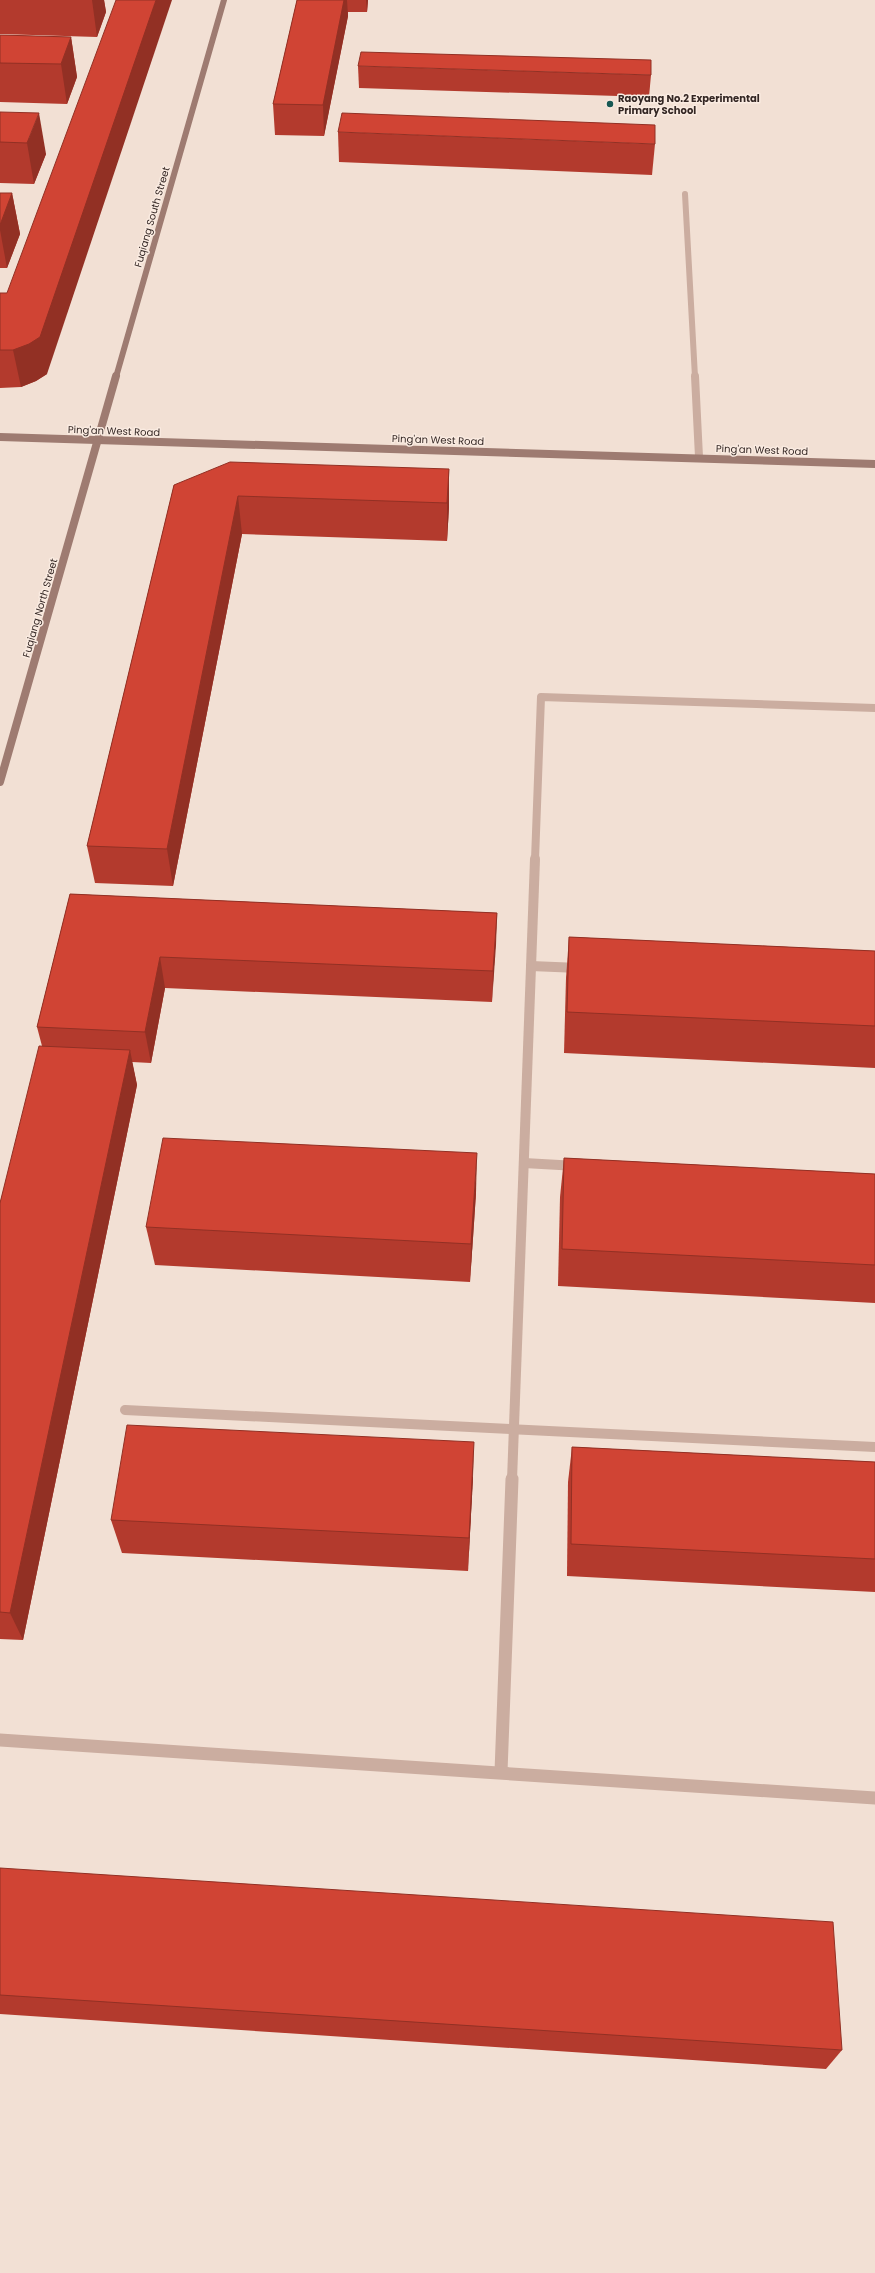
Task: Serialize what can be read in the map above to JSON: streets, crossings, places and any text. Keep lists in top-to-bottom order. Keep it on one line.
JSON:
{"streets":{"street":["Fuqiang South Street","Ping'an West Road","Fuqiang North Street"]},"crossings":[["Fuqiang South Street","Ping'an West Road"],["Fuqiang South Street","Fuqiang North Street"],["Ping'an West Road","Fuqiang North Street"]],"places":["Raoyang No.2 Experimental Primary School"]}
